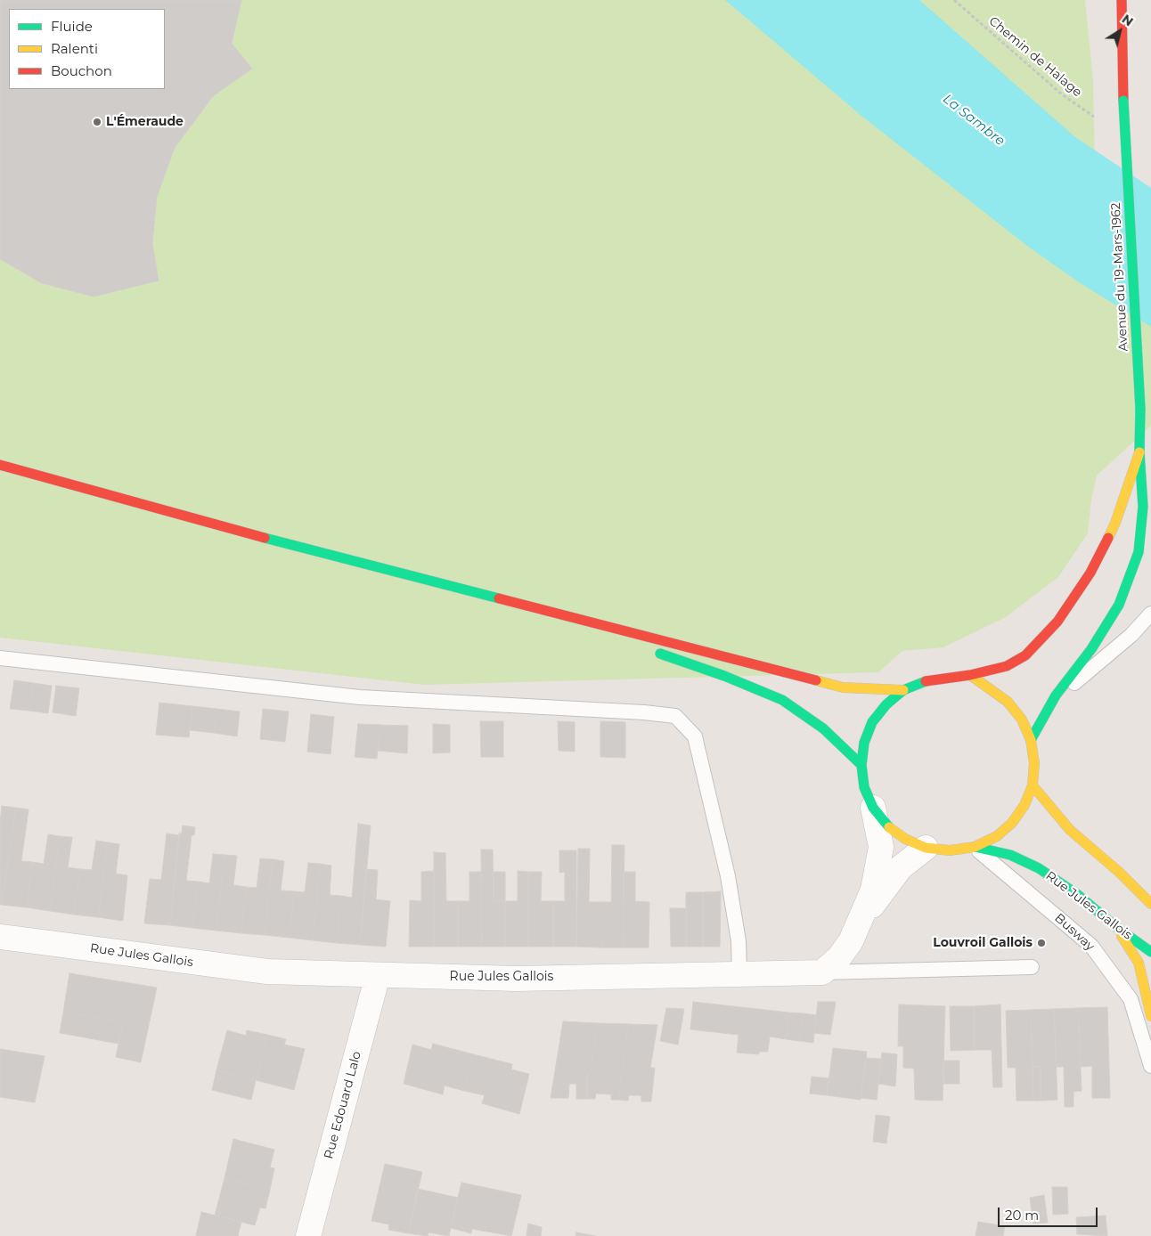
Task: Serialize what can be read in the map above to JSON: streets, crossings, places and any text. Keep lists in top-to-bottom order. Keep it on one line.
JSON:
{"streets":{"main road":["Avenue du 19-Mars-1962","Rue Jules Gallois"],"street":["Rue Edouard Lalo"],"lane":["Busway"],"path":["Chemin de Halage"]},"crossings":[["Rue Jules Gallois","Busway"],["Rue Jules Gallois","Rue Edouard Lalo"]],"water":["La Sambre"],"places":["L'Émeraude","Louvroil Gallois"],"legend":["Fluide","Ralenti","Bouchon"],"scale_bar":"20 m","north":"top right"}
